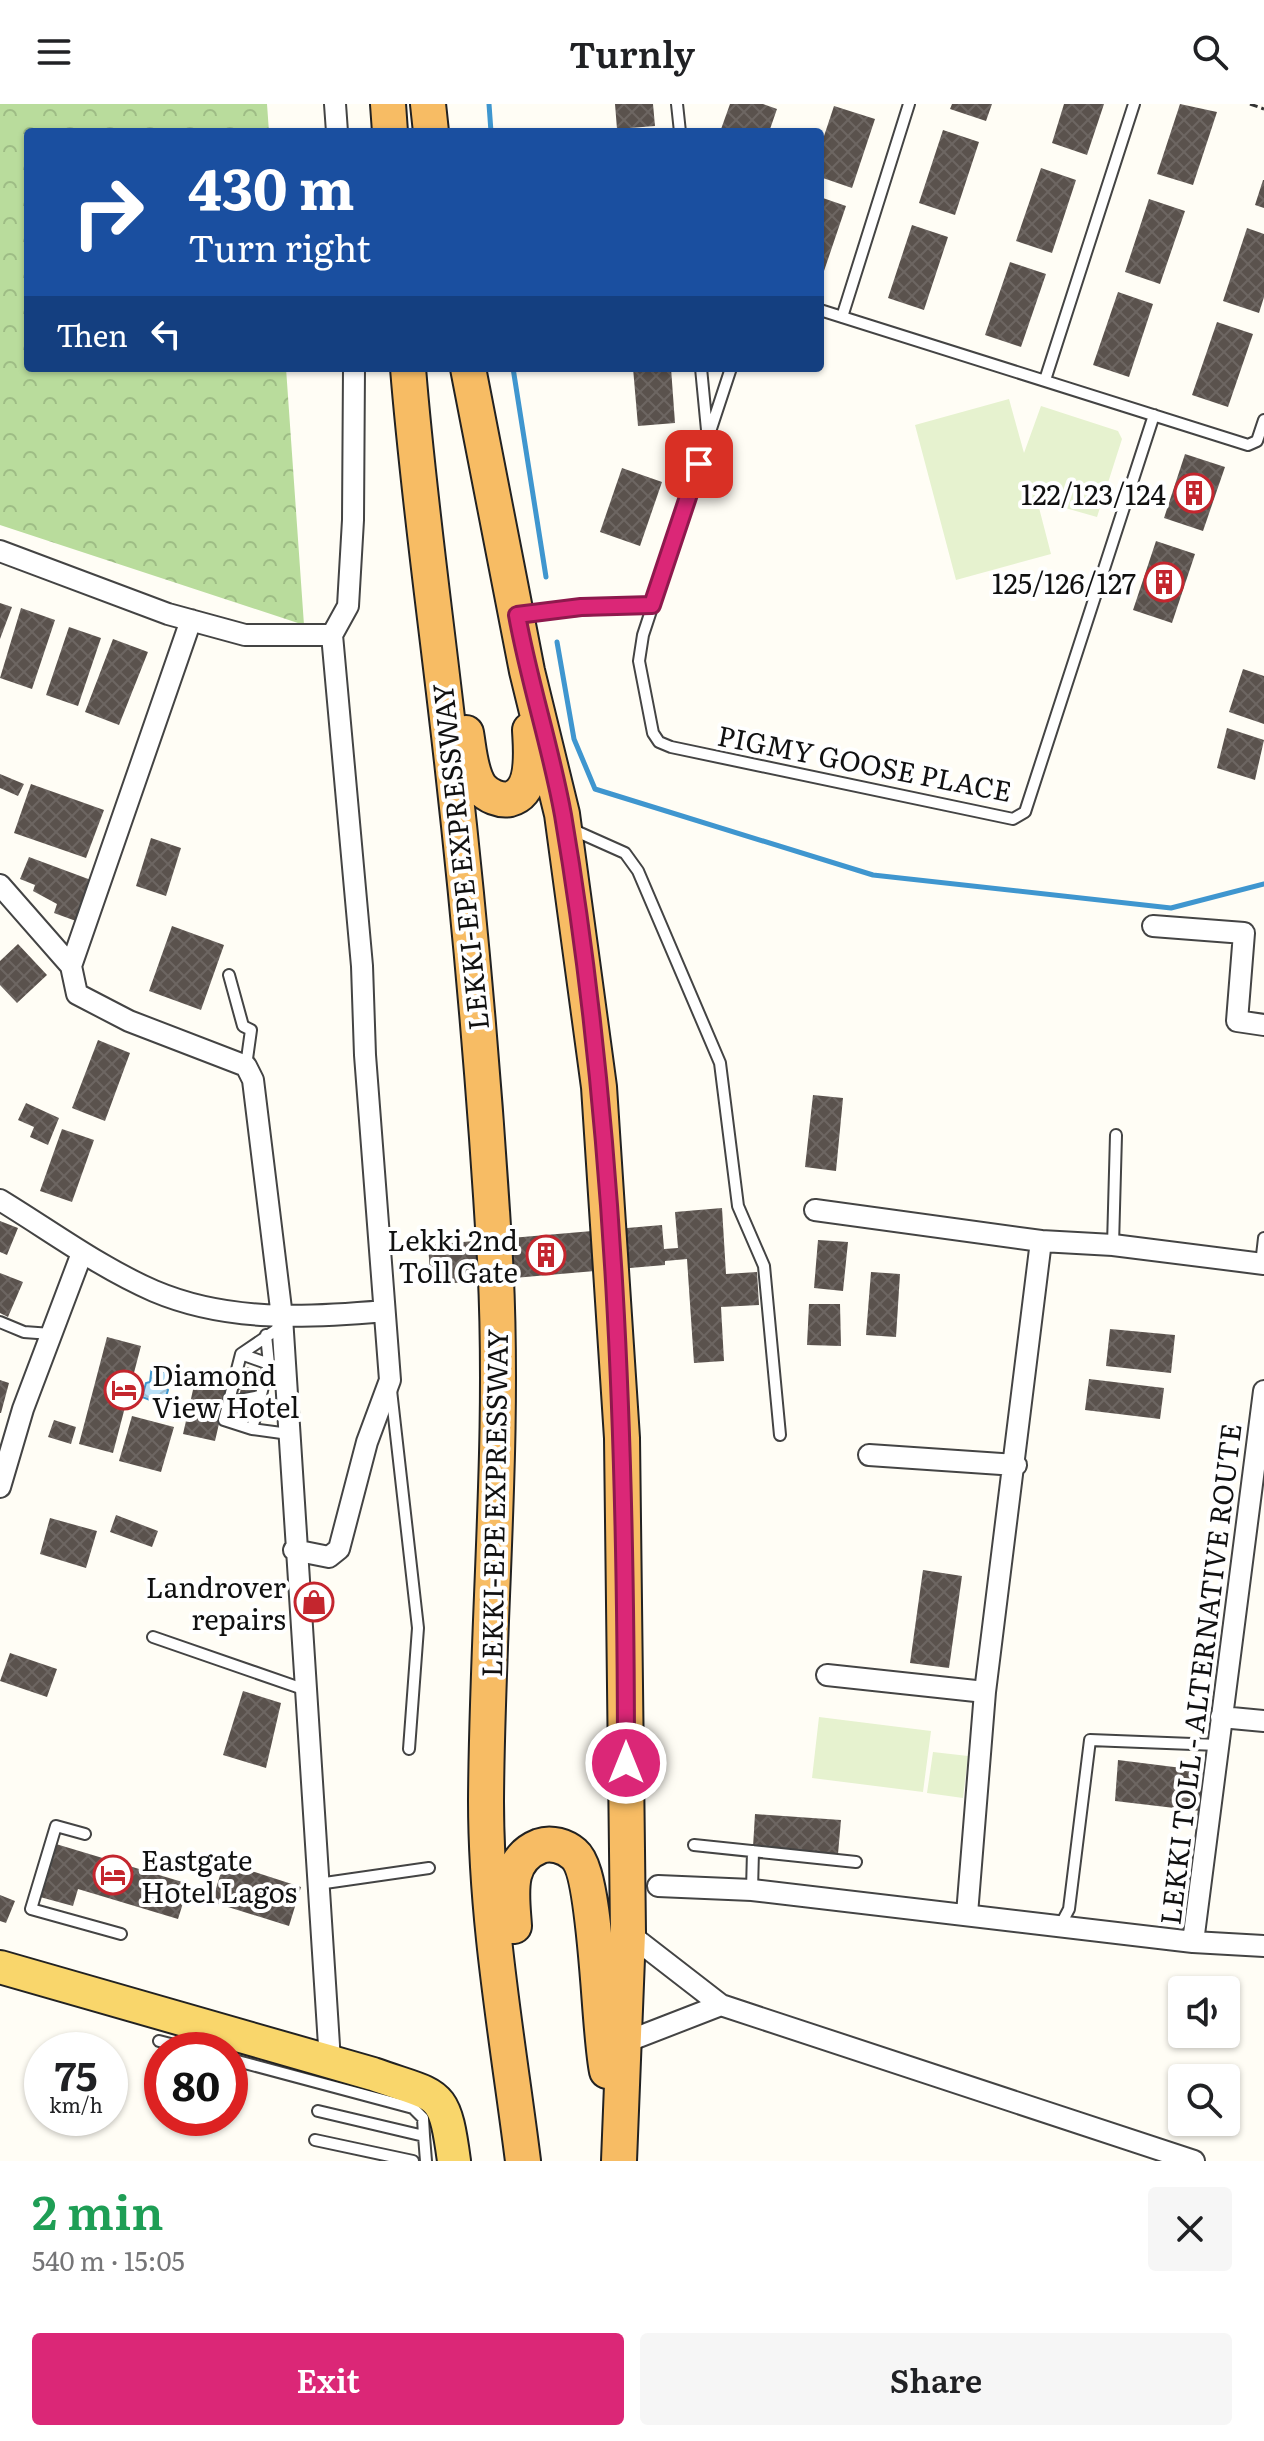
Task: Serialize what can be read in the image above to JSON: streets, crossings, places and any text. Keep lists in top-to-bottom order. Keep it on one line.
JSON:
{"streets":{"highway":["LEKKI-EPE EXPRESSWAY"],"street":["LEKKI TOLL - ALTERNATIVE ROUTE"],"lane":["PIGMY GOOSE PLACE"]},"places":{"building":["122/123/124","125/126/127","Lekki 2nd Toll Gate"],"hotel":["Diamond View Hotel","Eastgate Hotel Lagos"],"shop":["Landrover repairs"]},"page":{"header":"Turnly","turn":["430 m","Turn right"],"then":"Then","speed":"75 km/h","limit":"80","heading":["2 min","540 m · 15:05"],"buttons":["Exit","Share"]}}
